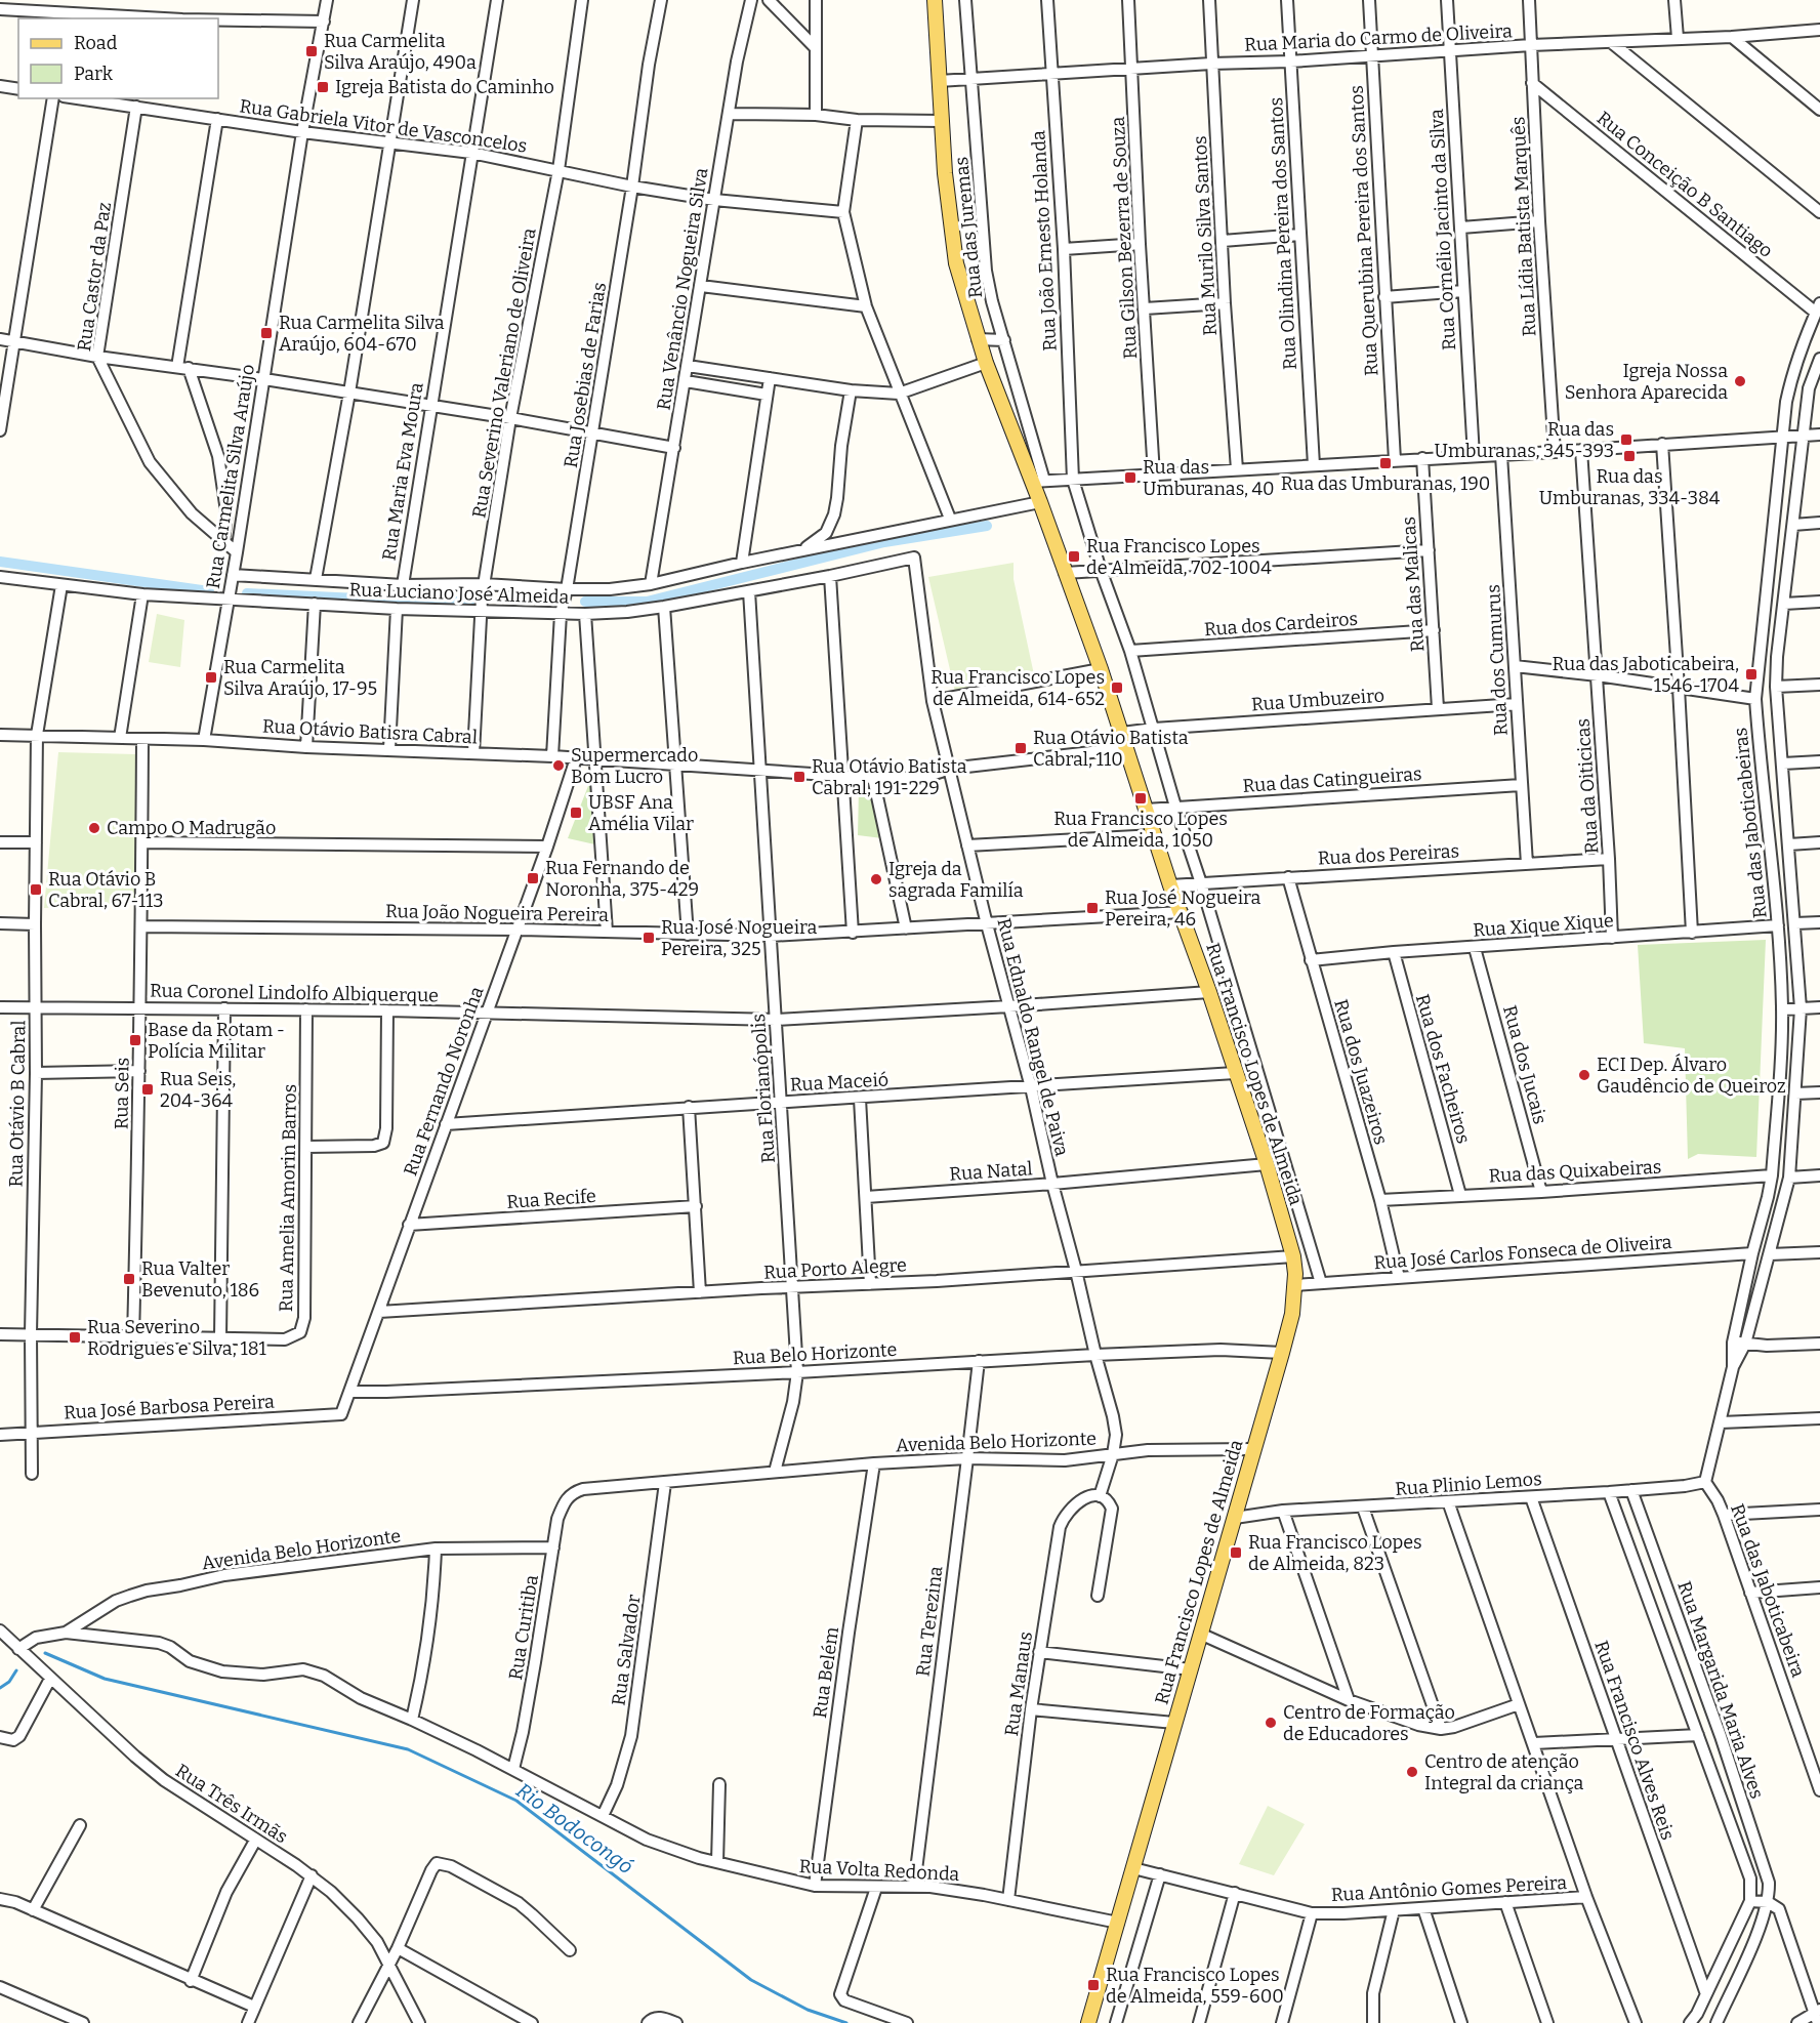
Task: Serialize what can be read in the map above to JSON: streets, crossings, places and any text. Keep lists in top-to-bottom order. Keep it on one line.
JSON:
{"streets":{"main road":["Rua Francisco Lopes de Almeida"],"street":["Rua Maria do Carmo de Oliveira","Rua Gabriela Vitor de Vasconcelos","Rua Conceição B Santiago","Rua Lídia Batista Marquês","Rua das Juremas","Rua Cornélio Jacinto da Silva","Rua Querubina Pereira dos Santos","Rua Olindina Pereira dos Santos","Rua Murilo Silva Santos","Rua Gilson Bezerra de Souza","Rua João Ernesto Holanda","Rua Castor da Paz","Rua Venâncio Nogueira Silva","Rua Severino Valeriano de Oliveira","Rua Josebias de Farias","Rua Maria Eva Moura","Rua Carmelita Silva Araújo","Rua das Malicas","Rua Luciano José Almeida","Rua dos Cardeiros","Rua dos Cumurus","Rua Umbuzeiro","Rua Otávio Batisra Cabral","Rua das Catingueiras","Rua da Oiticicas","Rua das Jaboticabeiras","Rua dos Pereiras","Rua João Nogueira Pereira","Rua Xique Xique","Rua Coronel Lindolfo Albiquerque","Rua Ednaldo Rangel de Paiva","Rua dos Jucais","Rua dos Facheiros","Rua dos Juazeiros","Rua Fernando Noronha","Rua Maceió","Rua Florianópolis","Rua Seis","Rua Otávio B Cabral","Rua Natal","Rua das Quixabeiras","Rua Amelia Amorin Barros","Rua Recife","Rua José Carlos Fonseca de Oliveira","Rua Porto Alegre","Rua Belo Horizonte","Rua José Barbosa Pereira","Avenida Belo Horizonte","Rua Plinio Lemos","Rua das Jaboticabeira","Rua Terezina","Rua Curitiba","Rua Salvador","Rua Belém","Rua Manaus","Rua Margarida Maria Alves","Rua Francisco Alves Reis","Rua Três Irmãs","Rua Volta Redonda","Rua Antônio Gomes Pereira"]},"crossings":[["Rua Maria do Carmo de Oliveira","Rua Lídia Batista Marquês"],["Rua Maria do Carmo de Oliveira","Rua das Juremas"],["Rua Maria do Carmo de Oliveira","Rua Cornélio Jacinto da Silva"],["Rua Maria do Carmo de Oliveira","Rua Querubina Pereira dos Santos"],["Rua Maria do Carmo de Oliveira","Rua Olindina Pereira dos Santos"],["Rua Maria do Carmo de Oliveira","Rua Murilo Silva Santos"],["Rua Maria do Carmo de Oliveira","Rua Gilson Bezerra de Souza"],["Rua Maria do Carmo de Oliveira","Rua João Ernesto Holanda"],["Rua Maria do Carmo de Oliveira","Rua Francisco Lopes de Almeida"],["Rua Gabriela Vitor de Vasconcelos","Rua Castor da Paz"],["Rua Gabriela Vitor de Vasconcelos","Rua Venâncio Nogueira Silva"],["Rua Gabriela Vitor de Vasconcelos","Rua Severino Valeriano de Oliveira"],["Rua Gabriela Vitor de Vasconcelos","Rua Josebias de Farias"],["Rua Gabriela Vitor de Vasconcelos","Rua Maria Eva Moura"],["Rua Gabriela Vitor de Vasconcelos","Rua Carmelita Silva Araújo"],["Rua Conceição B Santiago","Rua Lídia Batista Marquês"],["Rua Conceição B Santiago","Rua das Jaboticabeiras"],["Rua das Juremas","Rua Francisco Lopes de Almeida"],["Rua Castor da Paz","Rua Carmelita Silva Araújo"],["Rua Venâncio Nogueira Silva","Rua Luciano José Almeida"],["Rua Severino Valeriano de Oliveira","Rua Luciano José Almeida"],["Rua Severino Valeriano de Oliveira","Rua Otávio Batisra Cabral"],["Rua Josebias de Farias","Rua Luciano José Almeida"],["Rua Josebias de Farias","Rua Otávio Batisra Cabral"],["Rua Maria Eva Moura","Rua Luciano José Almeida"],["Rua Carmelita Silva Araújo","Rua Luciano José Almeida"],["Rua Carmelita Silva Araújo","Rua Otávio Batisra Cabral"],["Rua das Malicas","Rua dos Cardeiros"],["Rua das Malicas","Rua Umbuzeiro"],["Rua Luciano José Almeida","Rua Ednaldo Rangel de Paiva"],["Rua Luciano José Almeida","Rua Francisco Lopes de Almeida"],["Rua Luciano José Almeida","Rua Florianópolis"],["Rua dos Cumurus","Rua Umbuzeiro"],["Rua dos Cumurus","Rua das Catingueiras"],["Rua dos Cumurus","Rua dos Pereiras"],["Rua Umbuzeiro","Rua Francisco Lopes de Almeida"],["Rua Otávio Batisra Cabral","Rua Ednaldo Rangel de Paiva"],["Rua Otávio Batisra Cabral","Rua Francisco Lopes de Almeida"],["Rua Otávio Batisra Cabral","Rua Fernando Noronha"],["Rua Otávio Batisra Cabral","Rua Florianópolis"],["Rua Otávio Batisra Cabral","Rua Seis"],["Rua Otávio Batisra Cabral","Rua Otávio B Cabral"],["Rua das Catingueiras","Rua Francisco Lopes de Almeida"],["Rua da Oiticicas","Rua dos Pereiras"],["Rua da Oiticicas","Rua Xique Xique"],["Rua das Jaboticabeiras","Rua Xique Xique"],["Rua das Jaboticabeiras","Rua das Quixabeiras"],["Rua das Jaboticabeiras","Rua José Carlos Fonseca de Oliveira"],["Rua dos Pereiras","Rua dos Juazeiros"],["Rua dos Pereiras","Rua Francisco Lopes de Almeida"],["Rua João Nogueira Pereira","Rua Ednaldo Rangel de Paiva"],["Rua João Nogueira Pereira","Rua Francisco Lopes de Almeida"],["Rua João Nogueira Pereira","Rua Fernando Noronha"],["Rua João Nogueira Pereira","Rua Florianópolis"],["Rua João Nogueira Pereira","Rua Seis"],["Rua Xique Xique","Rua dos Jucais"],["Rua Xique Xique","Rua dos Facheiros"],["Rua Xique Xique","Rua dos Juazeiros"],["Rua Coronel Lindolfo Albiquerque","Rua Ednaldo Rangel de Paiva"],["Rua Coronel Lindolfo Albiquerque","Rua Francisco Lopes de Almeida"],["Rua Coronel Lindolfo Albiquerque","Rua Fernando Noronha"],["Rua Coronel Lindolfo Albiquerque","Rua Florianópolis"],["Rua Coronel Lindolfo Albiquerque","Rua Seis"],["Rua Coronel Lindolfo Albiquerque","Rua Otávio B Cabral"],["Rua Coronel Lindolfo Albiquerque","Rua Amelia Amorin Barros"],["Rua Ednaldo Rangel de Paiva","Rua Maceió"],["Rua Ednaldo Rangel de Paiva","Rua Natal"],["Rua Ednaldo Rangel de Paiva","Rua Porto Alegre"],["Rua dos Jucais","Rua das Quixabeiras"],["Rua dos Facheiros","Rua das Quixabeiras"],["Rua dos Juazeiros","Rua das Quixabeiras"],["Rua dos Juazeiros","Rua José Carlos Fonseca de Oliveira"],["Rua Francisco Lopes de Almeida","Rua Maceió"],["Rua Francisco Lopes de Almeida","Rua Natal"],["Rua Francisco Lopes de Almeida","Rua José Carlos Fonseca de Oliveira"],["Rua Francisco Lopes de Almeida","Rua Porto Alegre"],["Rua Francisco Lopes de Almeida","Rua Belo Horizonte"],["Rua Francisco Lopes de Almeida","Avenida Belo Horizonte"],["Rua Francisco Lopes de Almeida","Rua Plinio Lemos"],["Rua Francisco Lopes de Almeida","Rua Volta Redonda"],["Rua Francisco Lopes de Almeida","Rua Antônio Gomes Pereira"],["Rua Fernando Noronha","Rua Maceió"],["Rua Fernando Noronha","Rua Recife"],["Rua Fernando Noronha","Rua Porto Alegre"],["Rua Fernando Noronha","Rua Belo Horizonte"],["Rua Fernando Noronha","Rua José Barbosa Pereira"],["Rua Maceió","Rua Florianópolis"],["Rua Florianópolis","Rua Porto Alegre"],["Rua Florianópolis","Rua Belo Horizonte"],["Rua Florianópolis","Avenida Belo Horizonte"],["Rua Otávio B Cabral","Rua José Barbosa Pereira"],["Rua Belo Horizonte","Rua Terezina"],["Avenida Belo Horizonte","Rua Terezina"],["Avenida Belo Horizonte","Rua Curitiba"],["Avenida Belo Horizonte","Rua Belém"],["Avenida Belo Horizonte","Rua Volta Redonda"],["Rua Plinio Lemos","Rua das Jaboticabeira"],["Rua Plinio Lemos","Rua Margarida Maria Alves"],["Rua Plinio Lemos","Rua Francisco Alves Reis"],["Rua Terezina","Rua Volta Redonda"],["Rua Curitiba","Rua Salvador"],["Rua Curitiba","Rua Volta Redonda"],["Rua Salvador","Rua Volta Redonda"],["Rua Belém","Rua Volta Redonda"],["Rua Manaus","Rua Volta Redonda"]],"water":["Rio Bodocongó"],"places":{"transit":["Rua Carmelita Silva Araújo, 490a","Igreja Batista do Caminho","Rua Carmelita Silva Araújo, 604-670","Rua das Umburanas, 345-393","Rua das Umburanas, 334-384","Rua das Umburanas, 190","Rua das Umburanas, 40","Rua Francisco Lopes de Almeida, 702-1004","Rua das Jaboticabeira, 1546-1704","Rua Carmelita Silva Araújo, 17-95","Rua Francisco Lopes de Almeida, 614-652","Rua Otávio Batista Cabral, 110","Rua Otávio Batista Cabral, 191-229","Rua Francisco Lopes de Almeida, 1050","UBSF Ana Amélia Vilar","Rua Fernando de Noronha, 375-429","Rua Otávio B Cabral, 67-113","Rua José Nogueira Pereira, 46","Rua José Nogueira Pereira, 325","Base da Rotam - Polícia Militar","Rua Seis, 204-364","Rua Valter Bevenuto, 186","Rua Severino Rodrigues e Silva, 181","Rua Francisco Lopes de Almeida, 823","Rua Francisco Lopes de Almeida, 559-600"],"other":["Igreja Nossa Senhora Aparecida","Supermercado Bom Lucro","Campo O Madrugão","Igreja da sagrada Familía","ECI Dep. Álvaro Gaudêncio de Queiroz","Centro de Formação de Educadores","Centro de atenção Integral da criança"]},"legend":["Road","Park"]}
